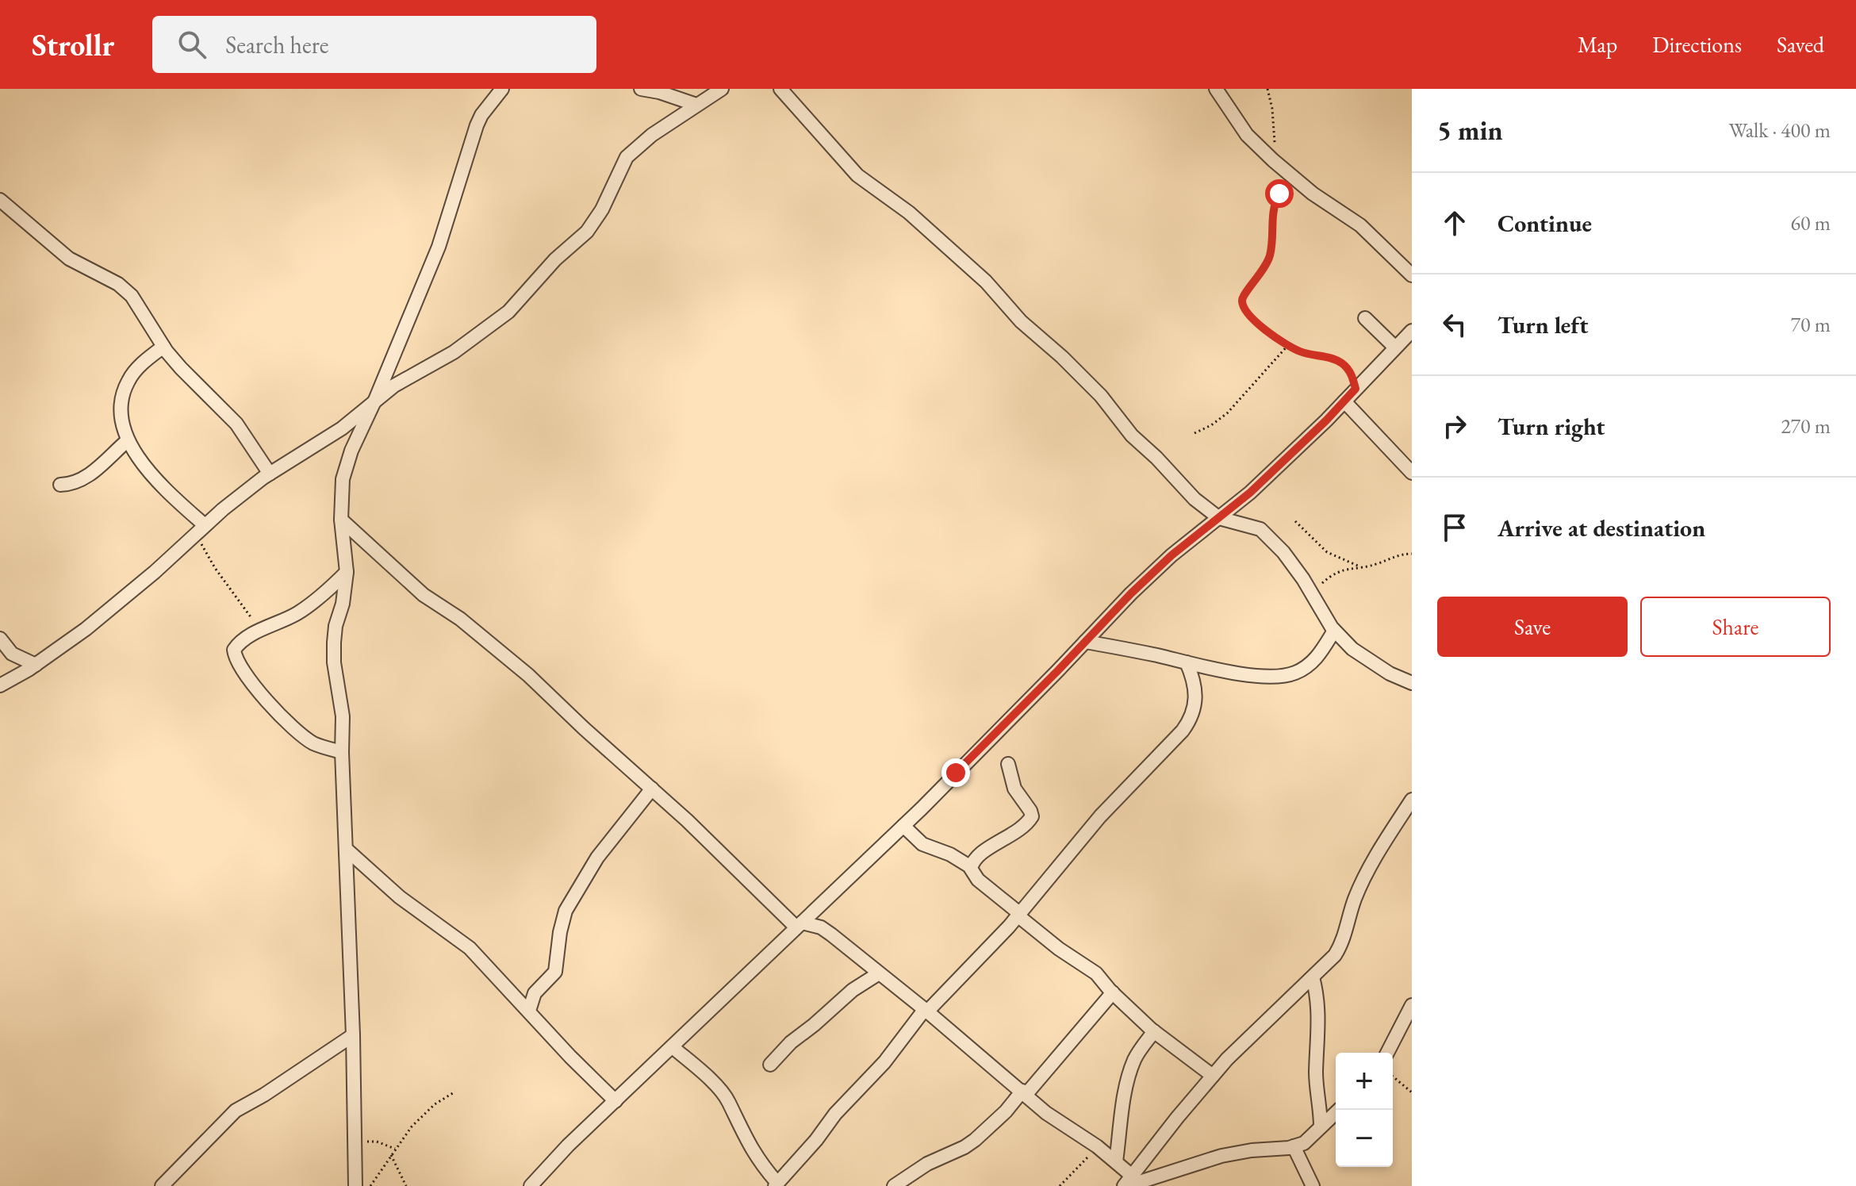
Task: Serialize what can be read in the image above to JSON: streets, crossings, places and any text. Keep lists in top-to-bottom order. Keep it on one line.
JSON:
{"page":{"header":"Strollr","search":"Search here","nav":["Map","Directions","Saved"],"heading":["5 min","Walk · 400 m"],"list":[["Continue","60 m"],["Turn left","70 m"],["Turn right","270 m"],"Arrive at destination"],"buttons":["Save","Share"],"map_buttons":["+","−"]}}
